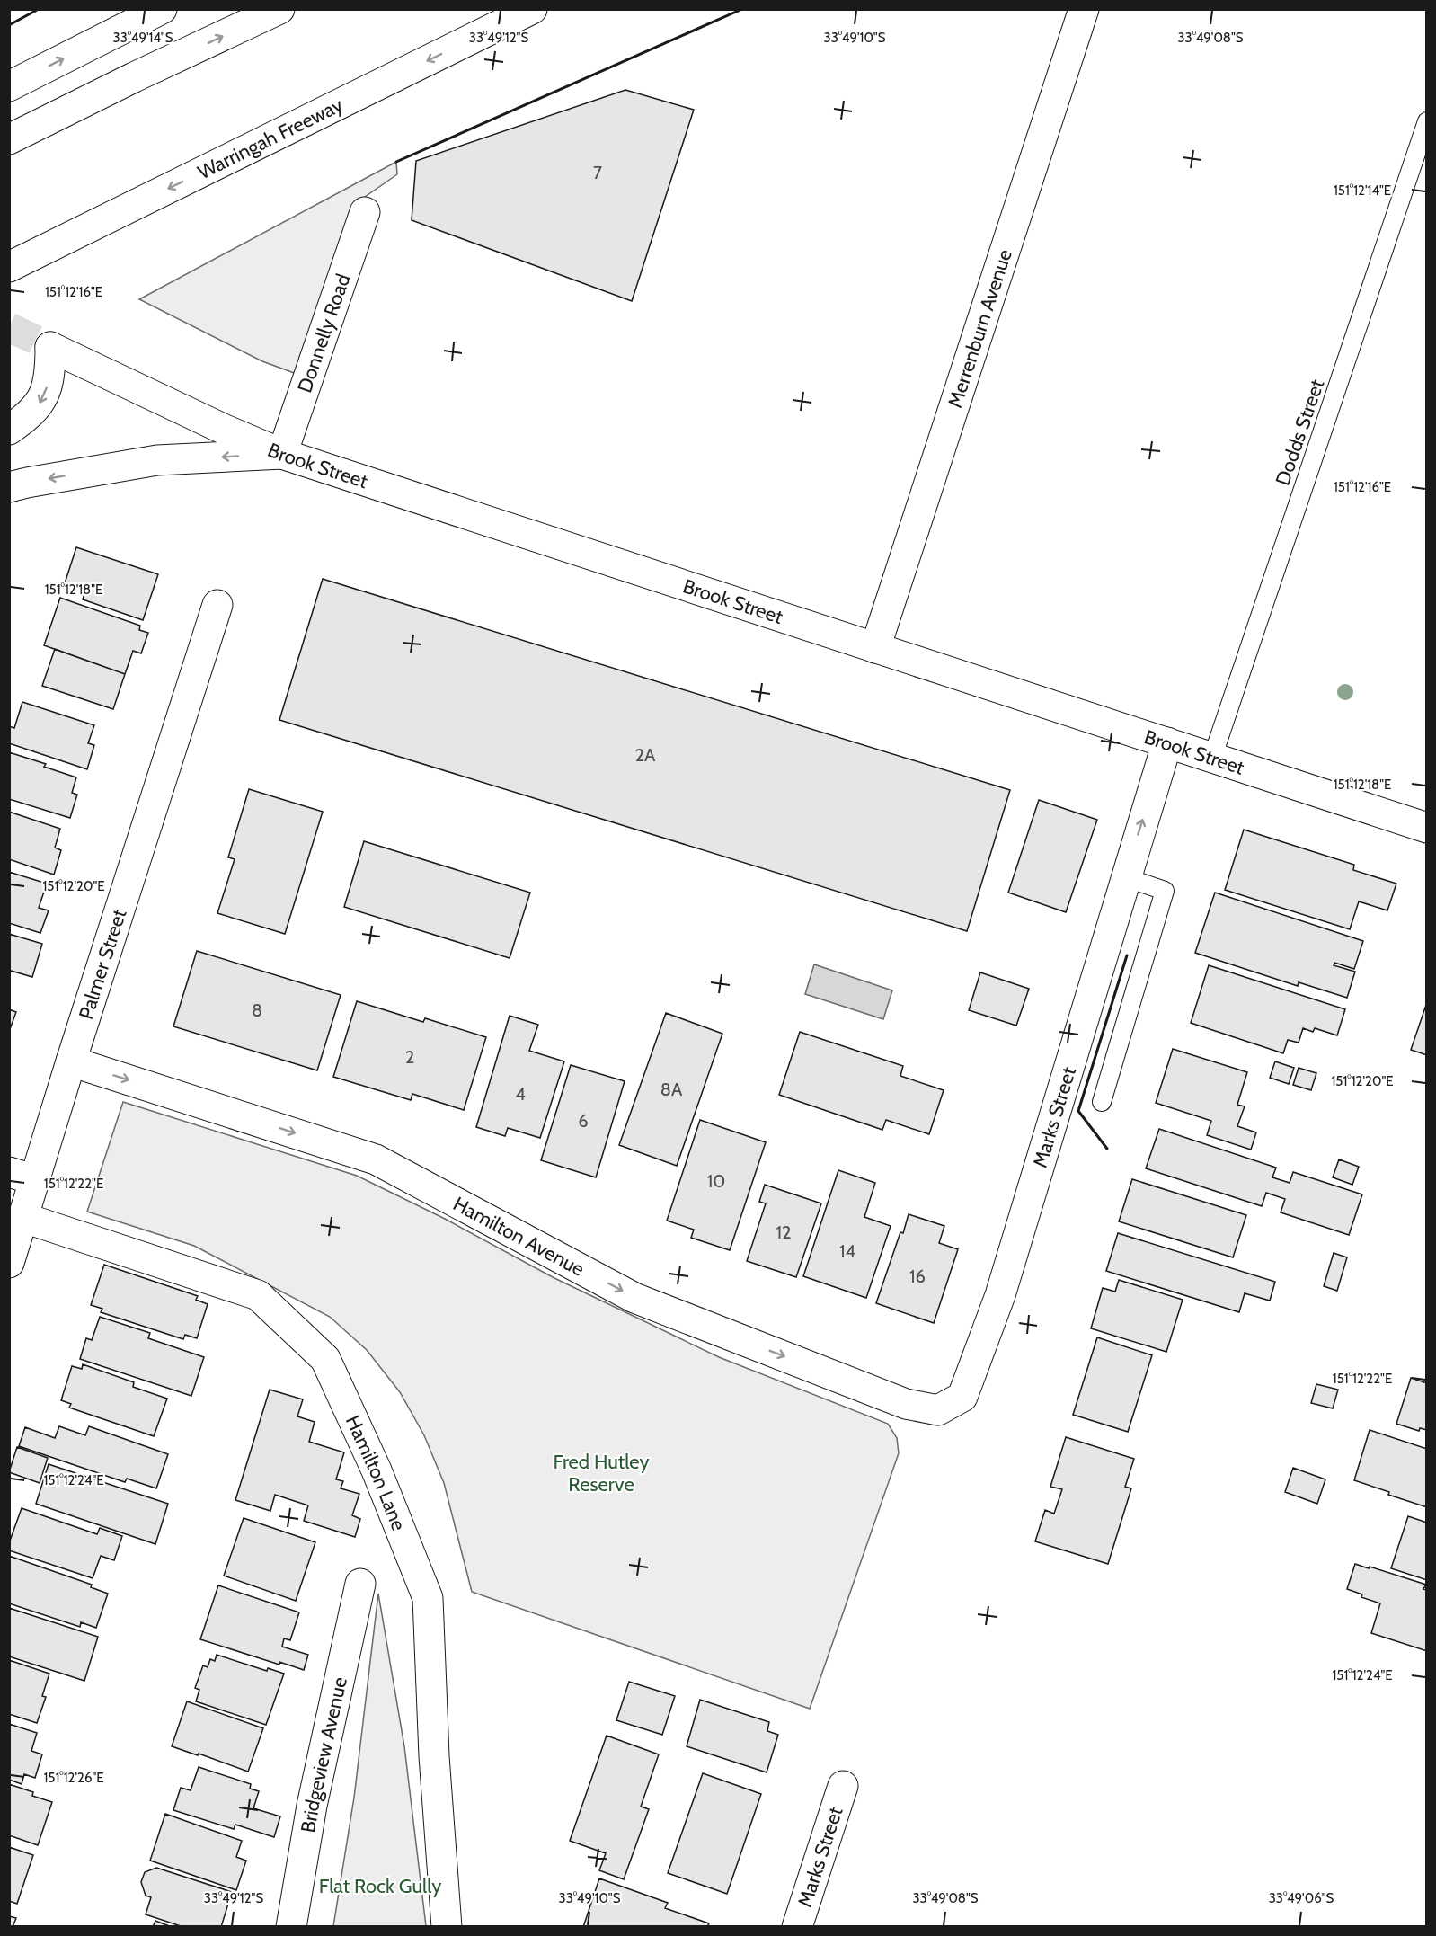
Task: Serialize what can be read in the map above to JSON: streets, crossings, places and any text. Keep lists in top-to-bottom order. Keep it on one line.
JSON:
{"streets":{"main road":["Warringah Freeway","Merrenburn Avenue","Donnelly Road","Brook Street","Palmer Street","Marks Street","Hamilton Avenue","Hamilton Lane","Bridgeview Avenue"],"lane":["Dodds Street"]},"crossings":[["Merrenburn Avenue","Brook Street"],["Donnelly Road","Brook Street"],["Dodds Street","Brook Street"],["Brook Street","Marks Street"],["Palmer Street","Hamilton Avenue"],["Palmer Street","Hamilton Lane"],["Marks Street","Hamilton Avenue"]],"one_way":["Hamilton Avenue"],"parks":["Fred Hutley Reserve","Flat Rock Gully"],"house_numbers":["7","2A","8","2","8A","4","6","10","12","14","16"],"coordinates":["33°49'14\"S","33°49'12\"S","33°49'10\"S","33°49'08\"S","151°12'14\"E","151°12'16\"E","151°12'18\"E","151°12'20\"E","151°12'22\"E","151°12'24\"E","151°12'26\"E","33°49'06\"S"]}
